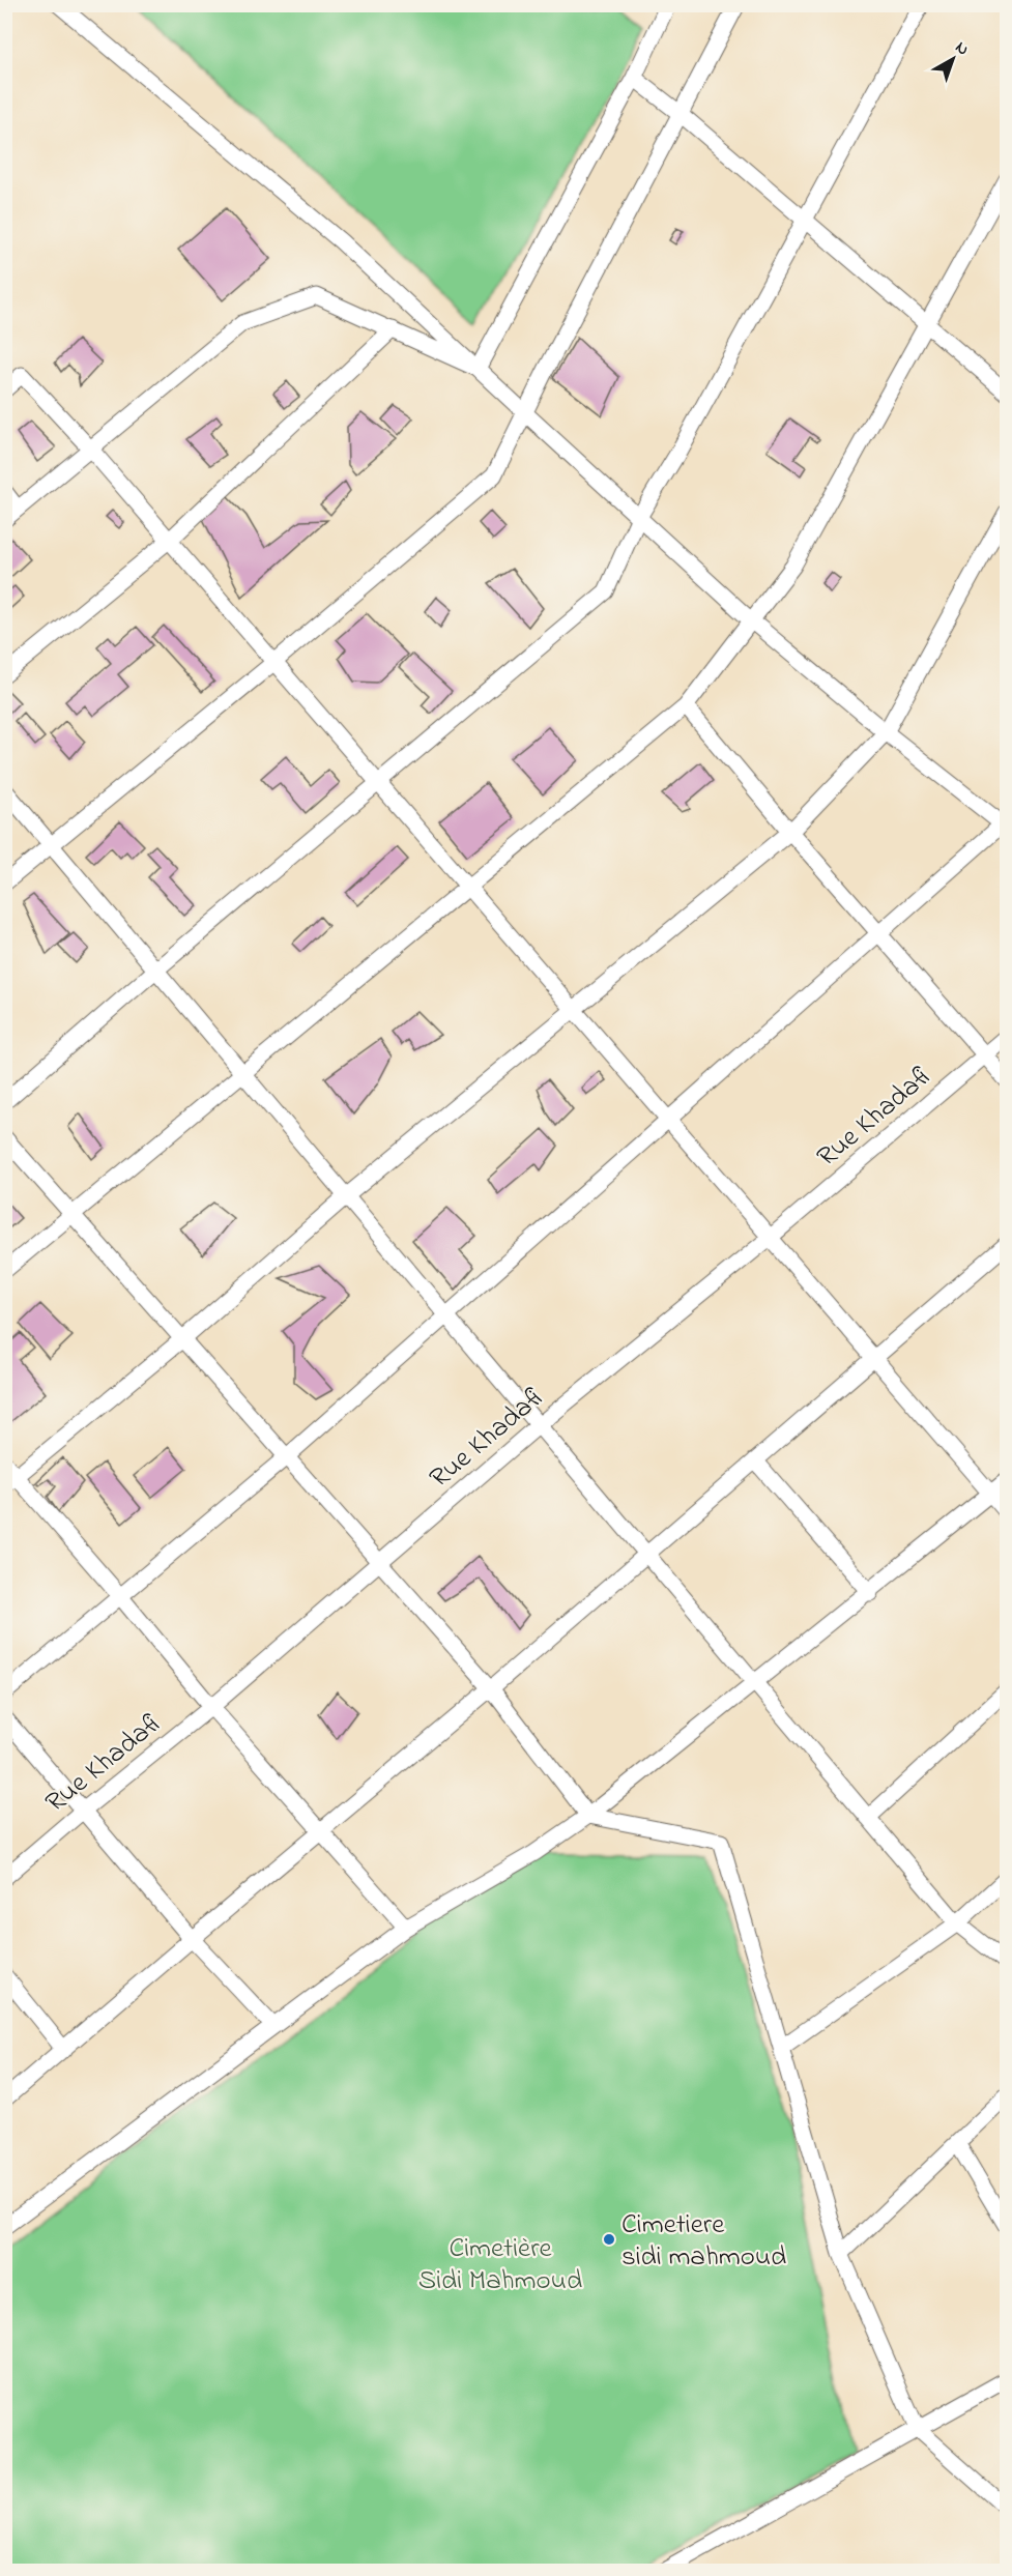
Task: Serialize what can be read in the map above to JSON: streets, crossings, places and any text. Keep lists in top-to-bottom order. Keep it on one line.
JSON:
{"streets":{"street":["Rue Khadafi"]},"parks":["Cimetière Sidi Mahmoud"],"places":["Cimetiere sidi mahmoud"],"north":"top right"}
